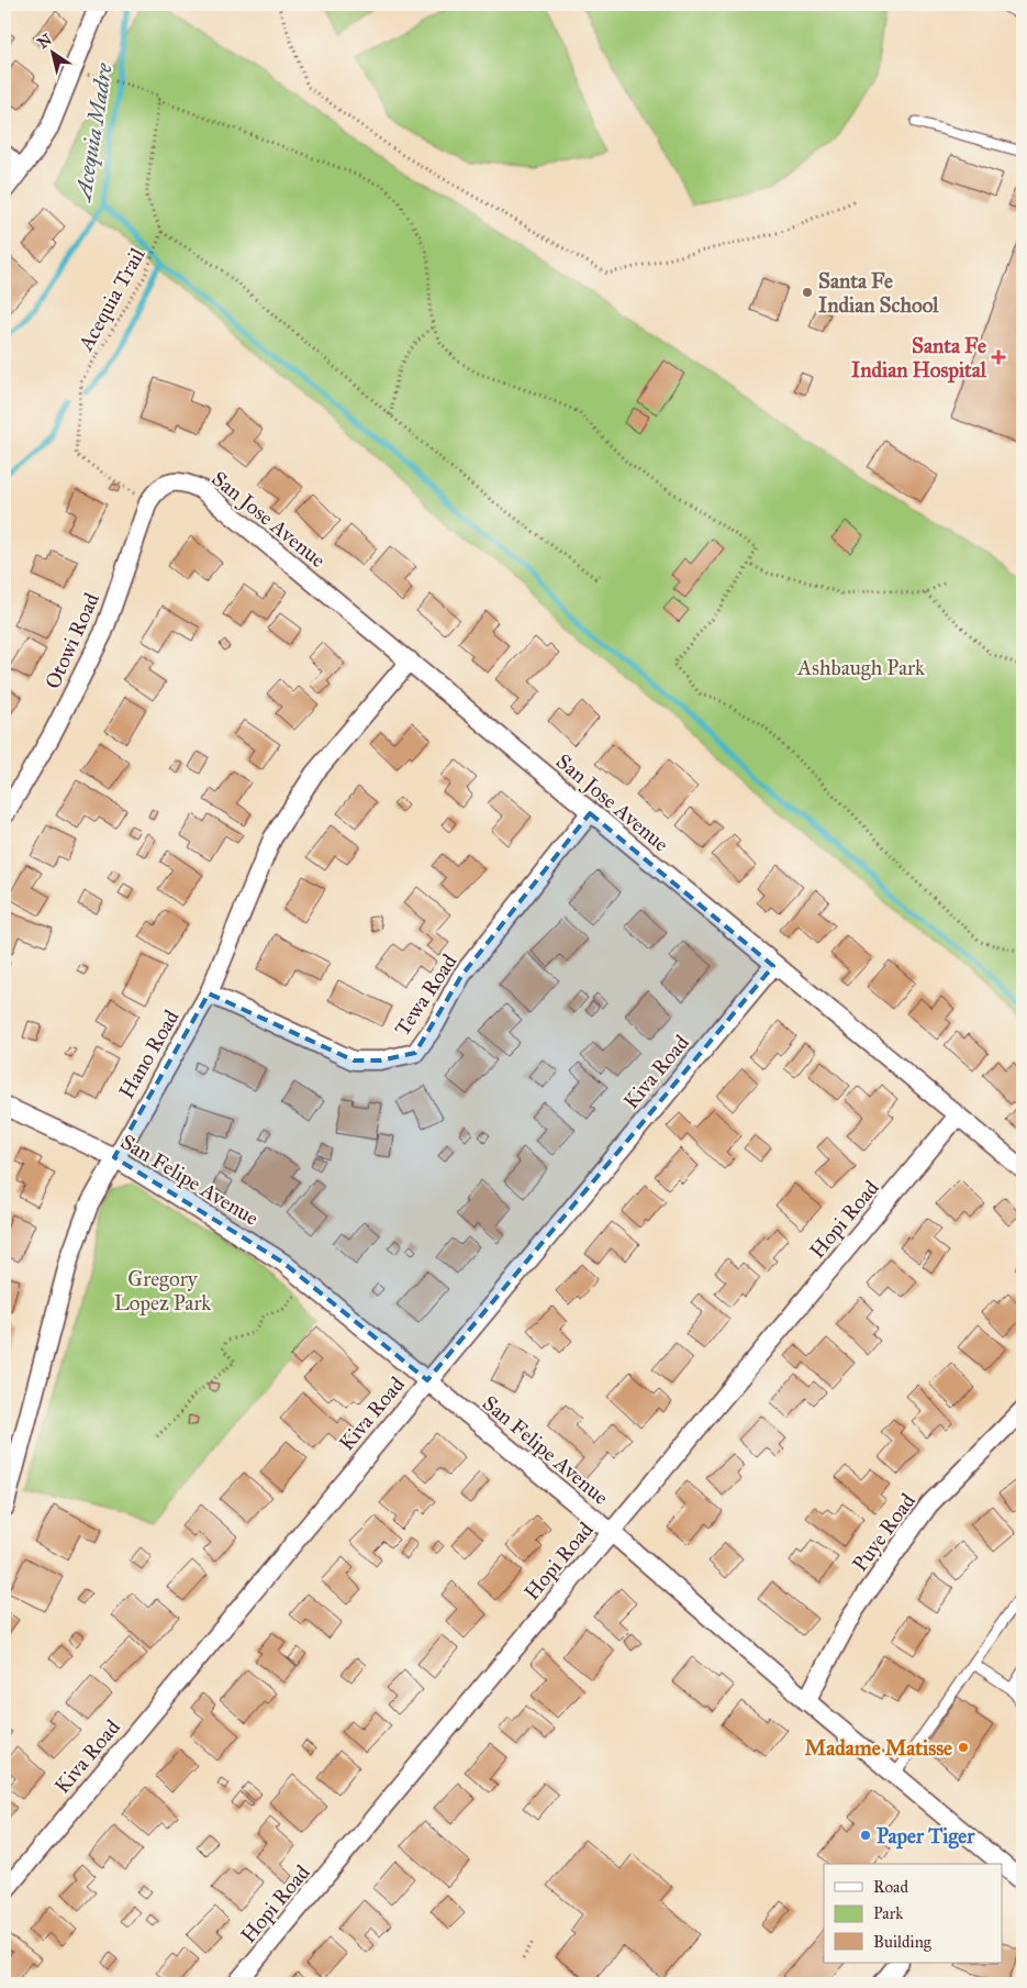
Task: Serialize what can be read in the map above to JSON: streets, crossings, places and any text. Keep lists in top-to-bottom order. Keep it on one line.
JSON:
{"streets":{"street":["San Jose Avenue","Otowi Road","Tewa Road","Hano Road","Kiva Road","San Felipe Avenue","Hopi Road","Puye Road"],"path":["Acequia Trail"]},"crossings":[["Acequia Trail","Otowi Road"],["San Jose Avenue","Otowi Road"],["San Jose Avenue","Tewa Road"],["San Jose Avenue","Hano Road"],["San Jose Avenue","Kiva Road"],["San Jose Avenue","Hopi Road"],["Tewa Road","Hano Road"],["Hano Road","San Felipe Avenue"],["Kiva Road","San Felipe Avenue"],["San Felipe Avenue","Hopi Road"],["San Felipe Avenue","Puye Road"]],"water":["Acequia Madre"],"parks":["Ashbaugh Park","Gregory Lopez Park"],"places":{"other":["Santa Fe Indian School","Madame Matisse","Paper Tiger"],"health":["Santa Fe Indian Hospital"]},"legend":["Road","Park","Building"],"north":"top left"}
